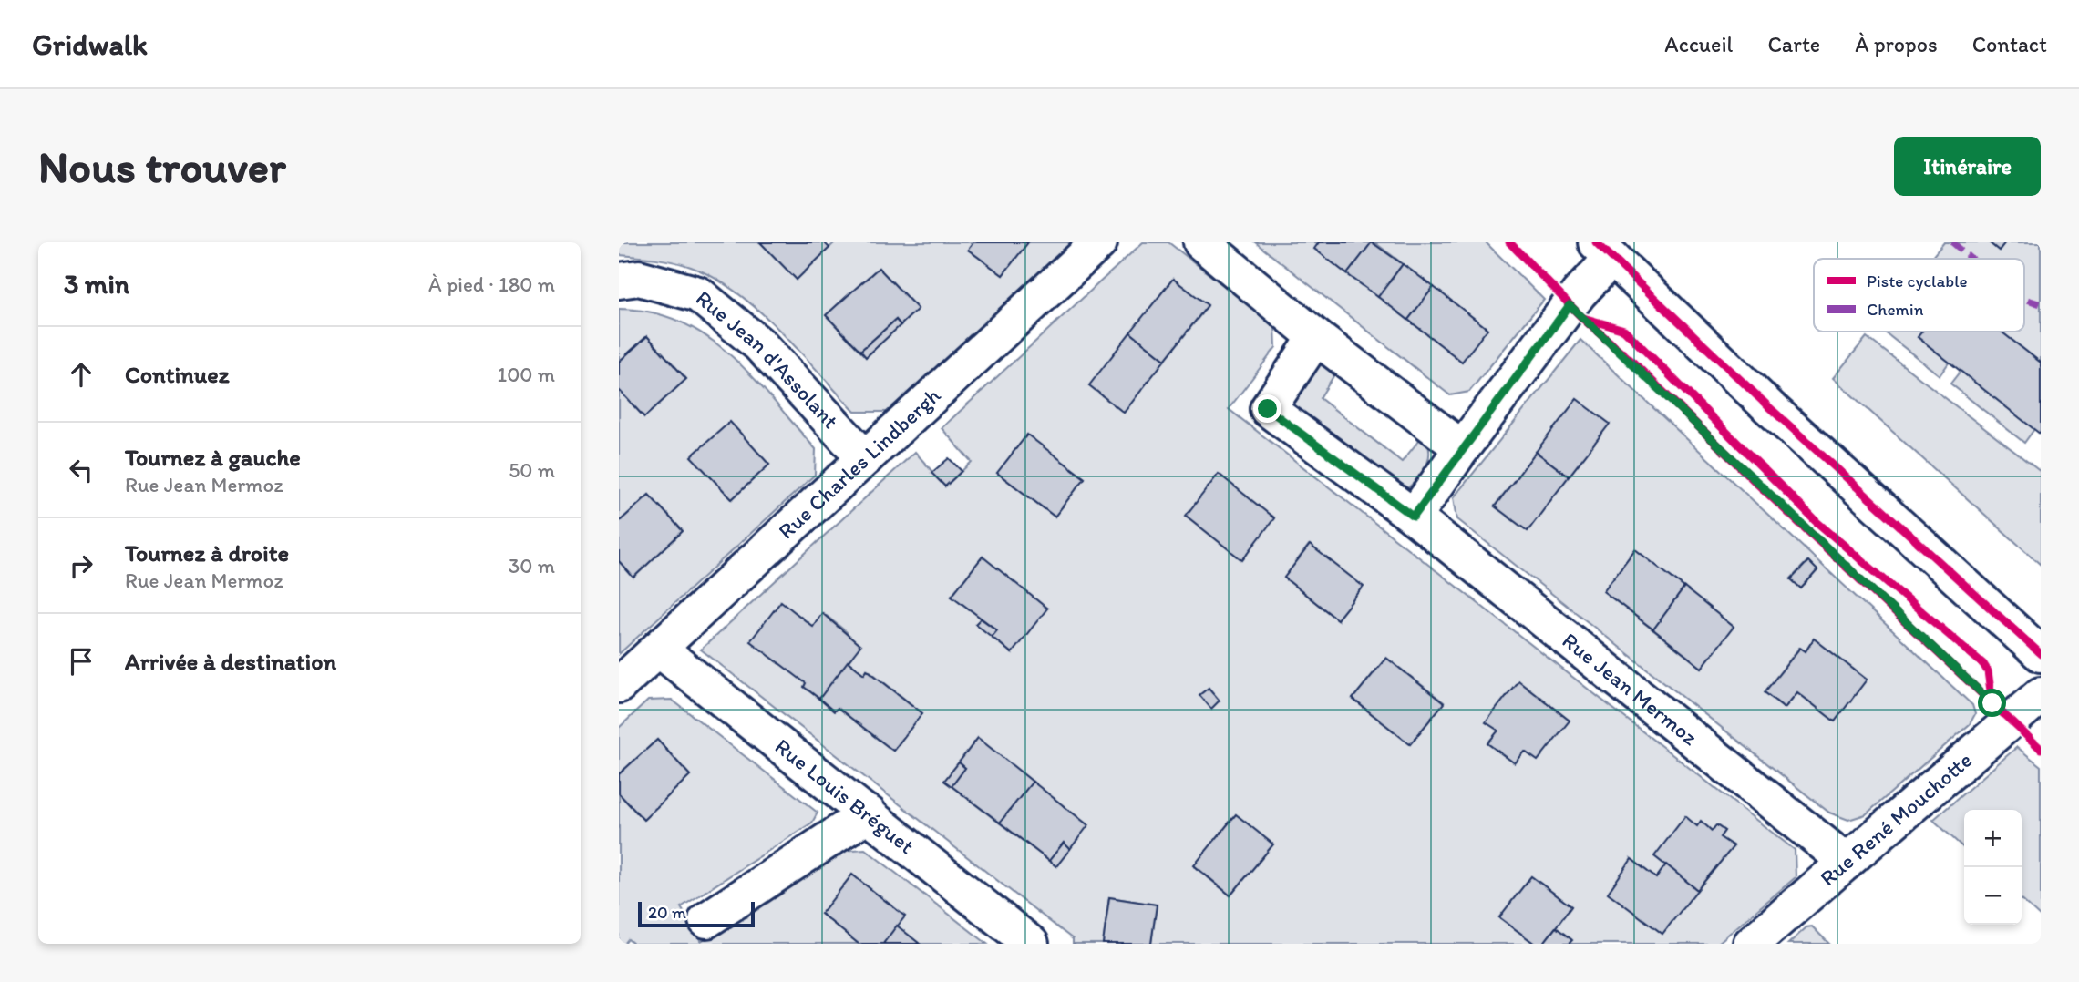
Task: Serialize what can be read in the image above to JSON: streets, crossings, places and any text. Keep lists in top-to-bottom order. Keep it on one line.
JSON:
{"streets":{"street":["Rue Jean d'Assolant","Rue Charles Lindbergh","Rue Jean Mermoz","Rue Louis Bréguet","Rue René Mouchotte"]},"crossings":[["Rue Jean d'Assolant","Rue Charles Lindbergh"],["Rue Charles Lindbergh","Rue Louis Bréguet"],["Rue Jean Mermoz","Rue René Mouchotte"]],"legend":["Piste cyclable","Chemin"],"scale_bar":"20 m","page":{"header":"Gridwalk","nav":["Accueil","Carte","À propos","Contact"],"buttons":"Itinéraire","title":"Nous trouver","heading":["3 min","À pied · 180 m"],"list":[["Continuez","100 m"],["Tournez à gauche","Rue Jean Mermoz","50 m"],["Tournez à droite","Rue Jean Mermoz","30 m"],"Arrivée à destination"],"map_buttons":["+","−"],"scale":"20 m"}}
